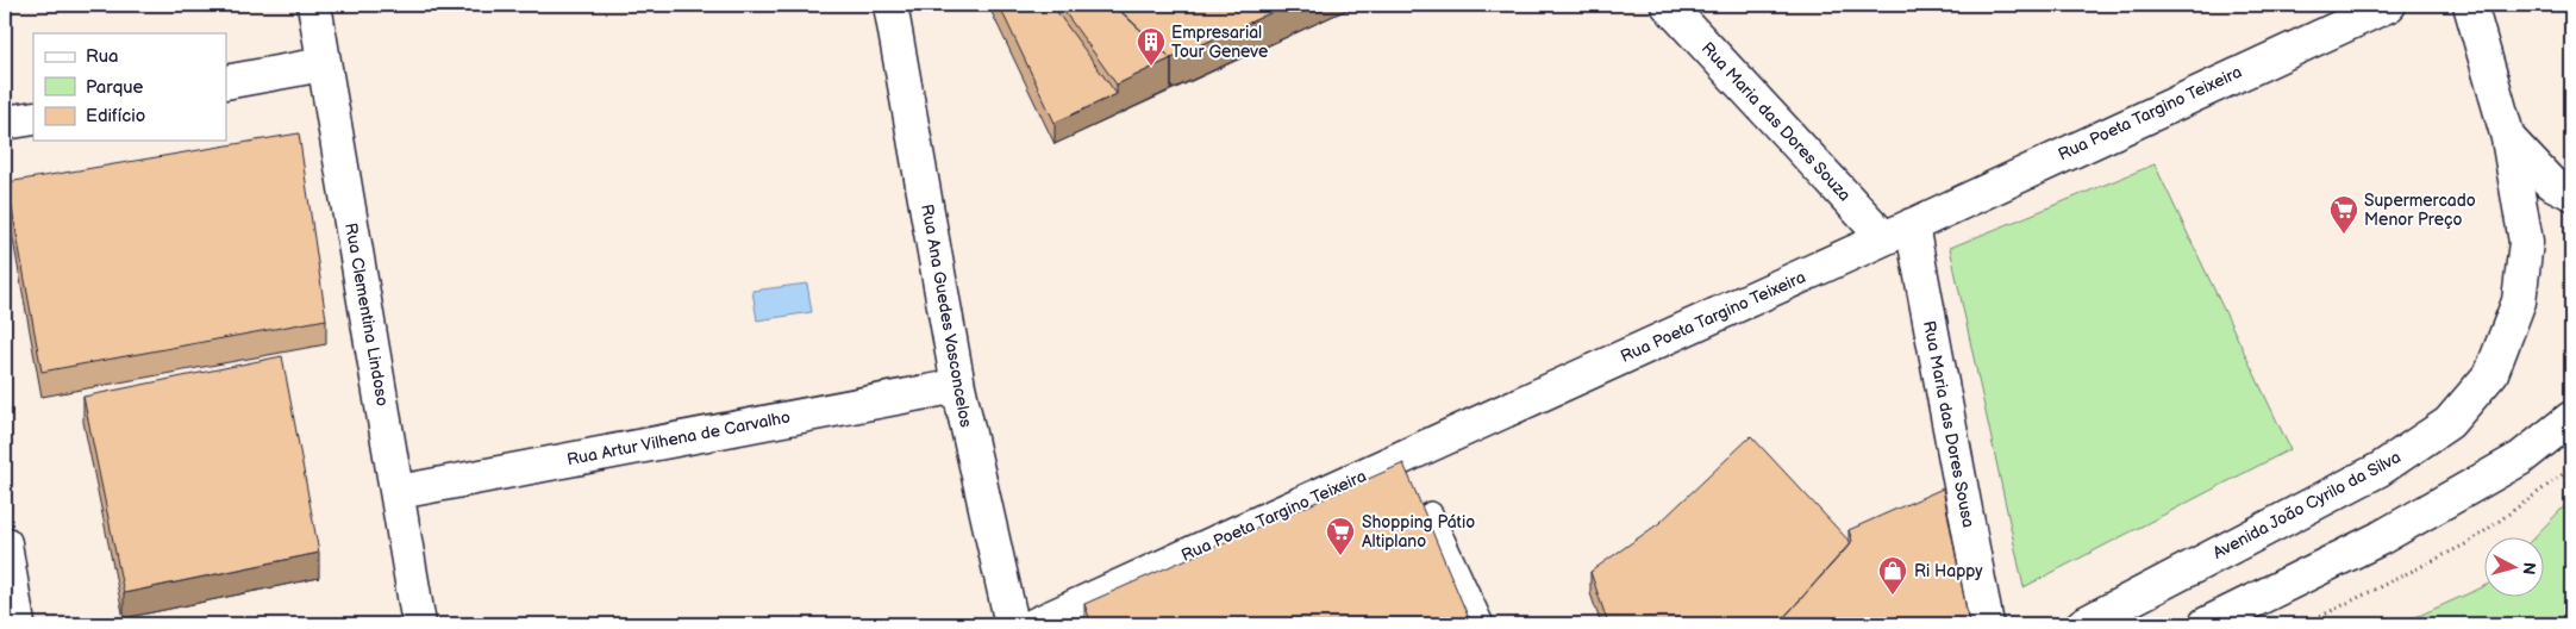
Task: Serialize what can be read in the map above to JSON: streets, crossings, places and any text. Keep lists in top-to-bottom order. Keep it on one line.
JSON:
{"streets":{"street":["Rua Poeta Targino Teixeira","Rua Maria das Dores Souza","Rua Clementina Lindoso","Rua Ana Guedes Vasconcelos","Rua Maria das Dores Sousa","Rua Artur Vilhena de Carvalho","Avenida João Cyrilo da Silva"]},"crossings":[["Rua Poeta Targino Teixeira","Rua Maria das Dores Souza"],["Rua Poeta Targino Teixeira","Rua Maria das Dores Sousa"],["Rua Maria das Dores Souza","Rua Maria das Dores Sousa"],["Rua Clementina Lindoso","Rua Artur Vilhena de Carvalho"],["Rua Ana Guedes Vasconcelos","Rua Artur Vilhena de Carvalho"]],"places":{"building":["Empresarial Tour Geneve"],"supermarket":["Supermercado Menor Preço","Shopping Pátio Altiplano"],"shop":["Ri Happy"]},"legend":["Rua","Parque","Edifício"],"north":"right"}
